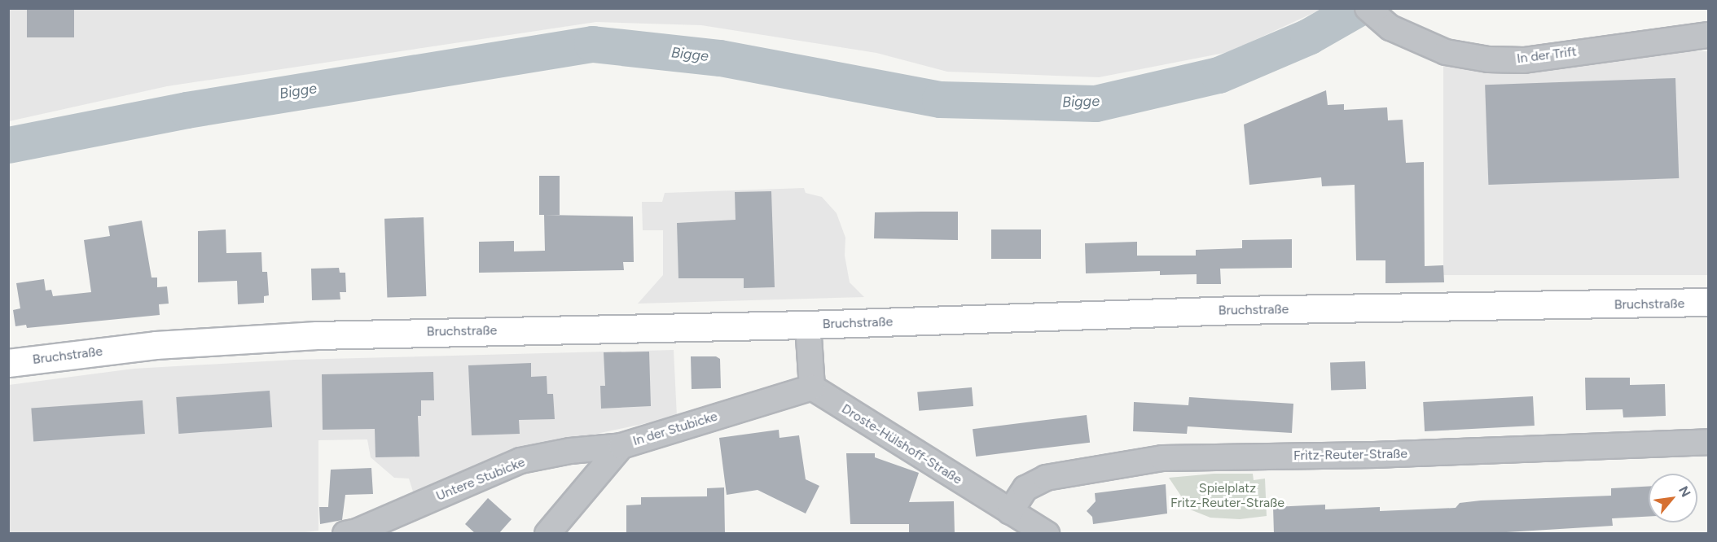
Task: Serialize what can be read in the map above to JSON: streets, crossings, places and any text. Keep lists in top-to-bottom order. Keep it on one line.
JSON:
{"streets":{"main road":["Bruchstraße"],"street":["In der Trift","In der Stubicke","Droste-Hülshoff-Straße","Fritz-Reuter-Straße","Untere Stubicke"]},"crossings":[["In der Stubicke","Droste-Hülshoff-Straße"],["In der Stubicke","Untere Stubicke"],["Droste-Hülshoff-Straße","Fritz-Reuter-Straße"]],"water":["Bigge"],"parks":["Spielplatz Fritz-Reuter-Straße"],"north":"top right"}
